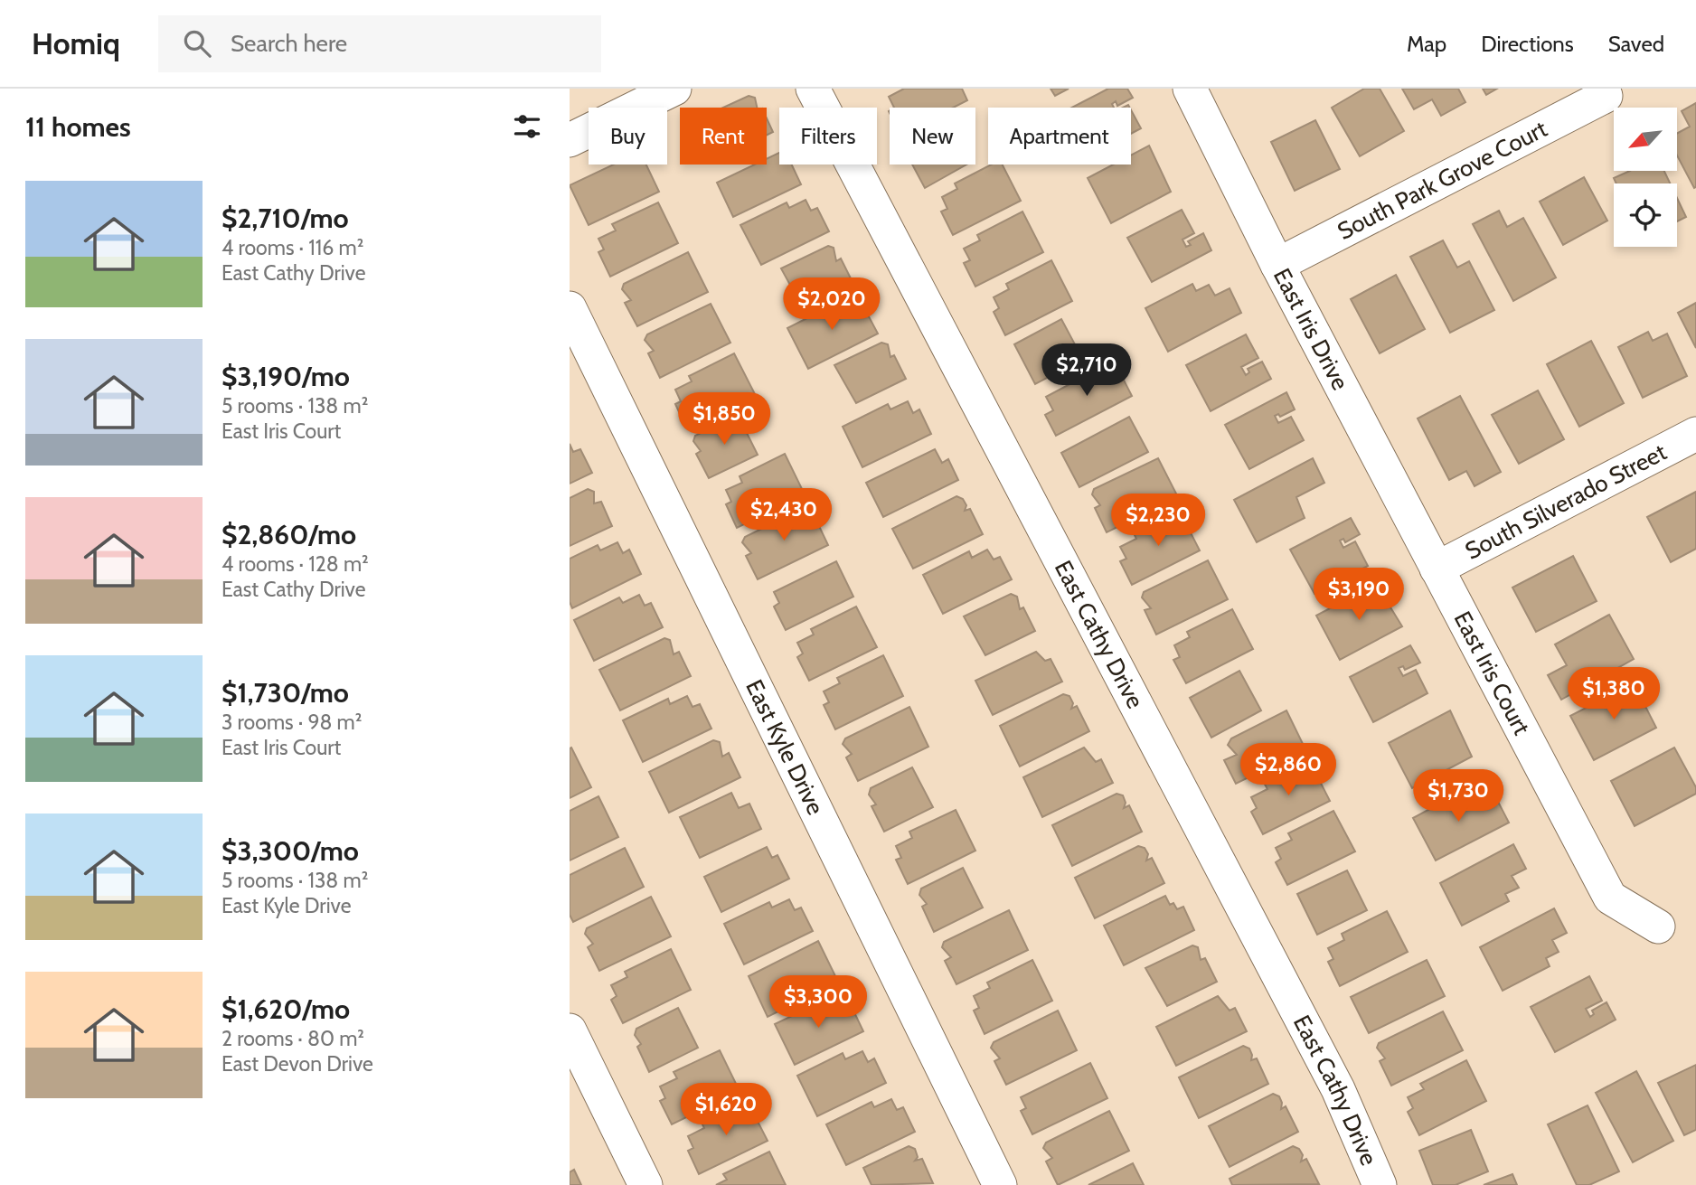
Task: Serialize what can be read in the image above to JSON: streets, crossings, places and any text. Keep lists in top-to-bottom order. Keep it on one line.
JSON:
{"streets":{"street":["South Park Grove Court","East Iris Drive","South Silverado Street","East Cathy Drive","East Iris Court","East Kyle Drive"]},"crossings":[["South Park Grove Court","East Iris Drive"],["East Iris Drive","South Silverado Street"],["East Iris Drive","East Iris Court"],["South Silverado Street","East Iris Court"]],"north":"bottom left","page":{"header":"Homiq","search":"Search here","nav":["Map","Directions","Saved"],"heading":"11 homes","chip":["Buy","Rent","Filters","New","Apartment"],"list":[{"name":"$2,710/mo","note":"4 rooms · 116 m² · East Cathy Drive"},{"name":"$3,190/mo","note":"5 rooms · 138 m² · East Iris Court"},{"name":"$2,860/mo","note":"4 rooms · 128 m² · East Cathy Drive"},{"name":"$1,730/mo","note":"3 rooms · 98 m² · East Iris Court"},{"name":"$3,300/mo","note":"5 rooms · 138 m² · East Kyle Drive"},{"name":"$1,620/mo","note":"2 rooms · 80 m² · East Devon Drive"}],"price":["$2,020","$2,710","$1,850","$2,430","$2,230","$3,190","$1,380","$2,860","$1,730","$3,300","$1,620"]}}
